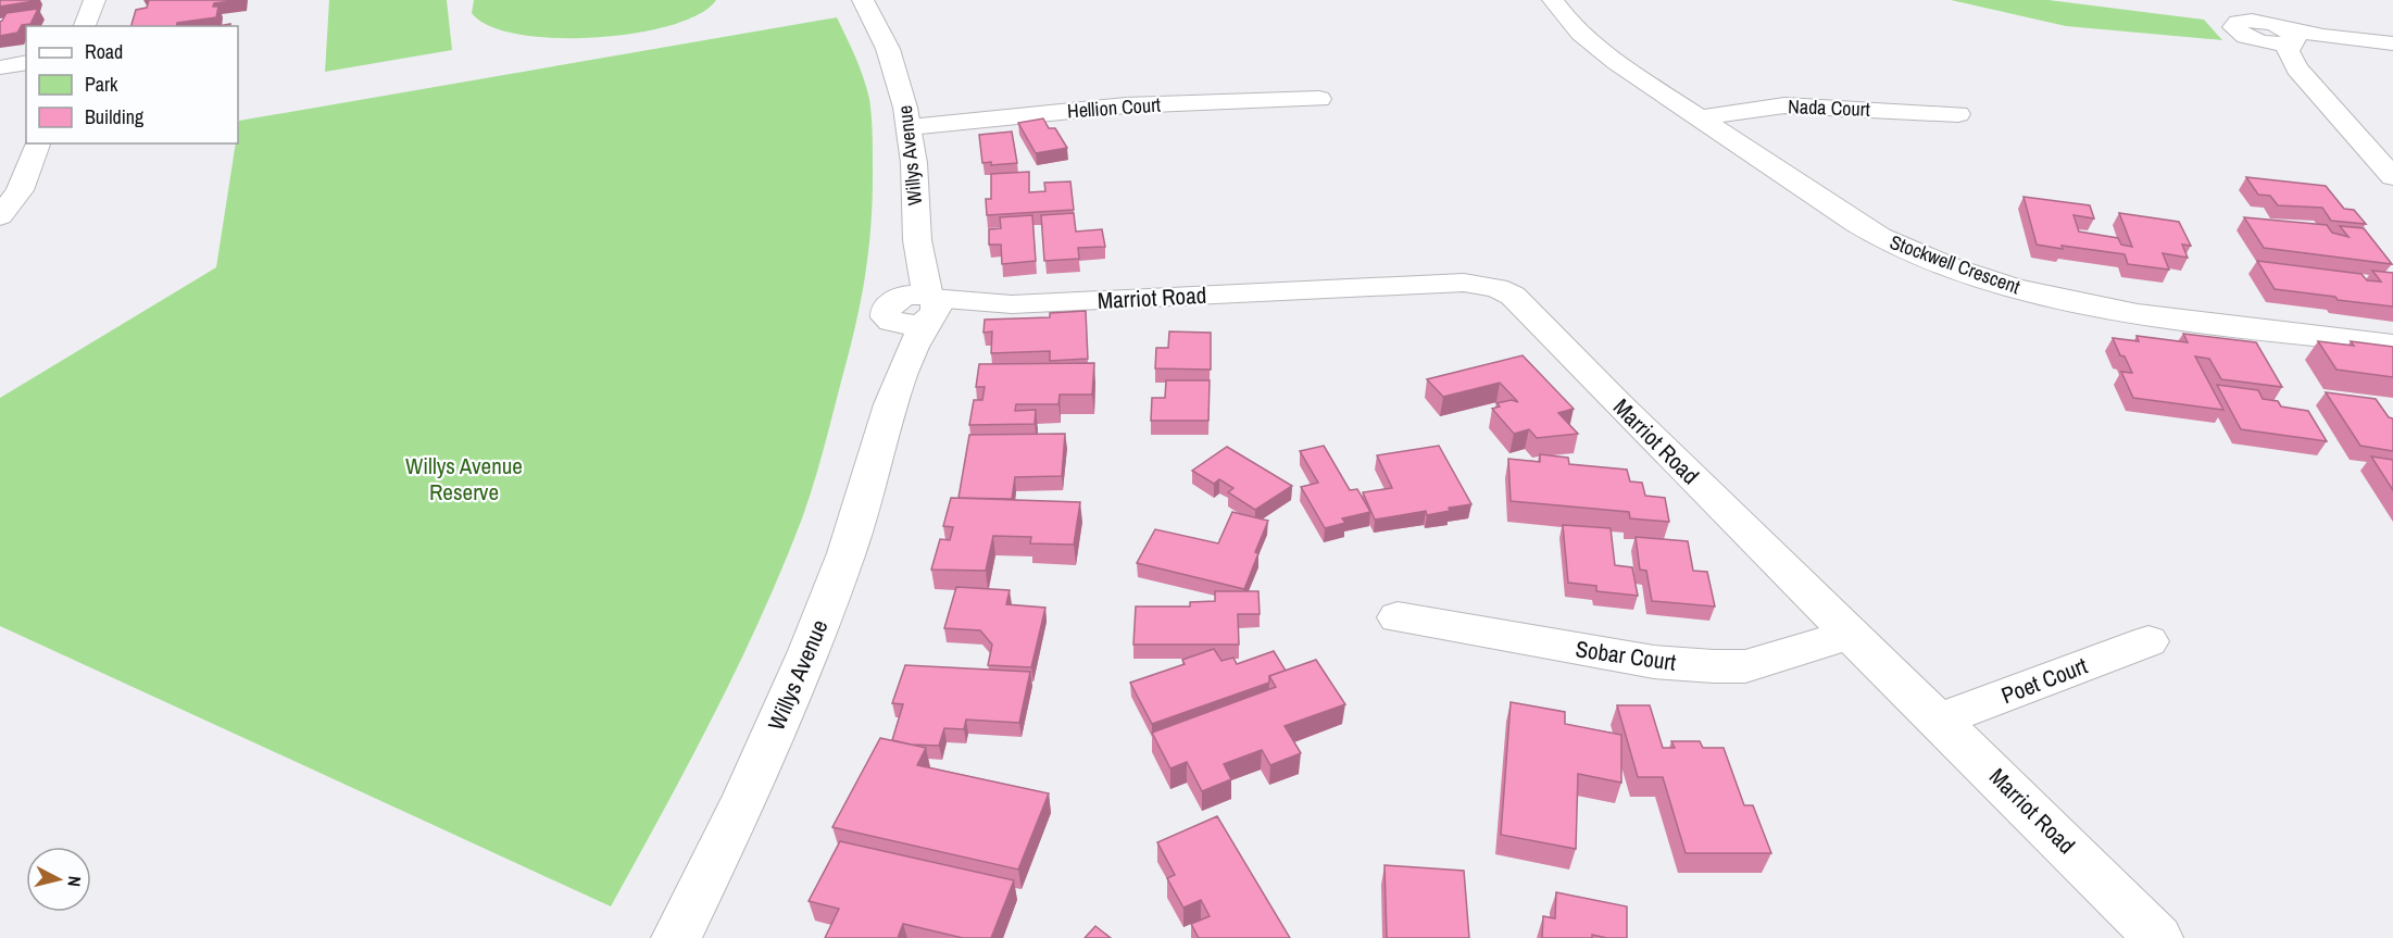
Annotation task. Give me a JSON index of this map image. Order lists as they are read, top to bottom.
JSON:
{
  "streets": {
    "street": [
      "Hellion Court",
      "Nada Court",
      "Willys Avenue",
      "Stockwell Crescent",
      "Marriot Road",
      "Sobar Court",
      "Poet Court"
    ]
  },
  "crossings": [
    ["Hellion Court", "Willys Avenue"],
    ["Nada Court", "Stockwell Crescent"],
    ["Willys Avenue", "Marriot Road"],
    ["Marriot Road", "Sobar Court"],
    ["Marriot Road", "Poet Court"]
  ],
  "parks": ["Willys Avenue Reserve"],
  "legend": ["Road", "Park", "Building"],
  "north": "right"
}
